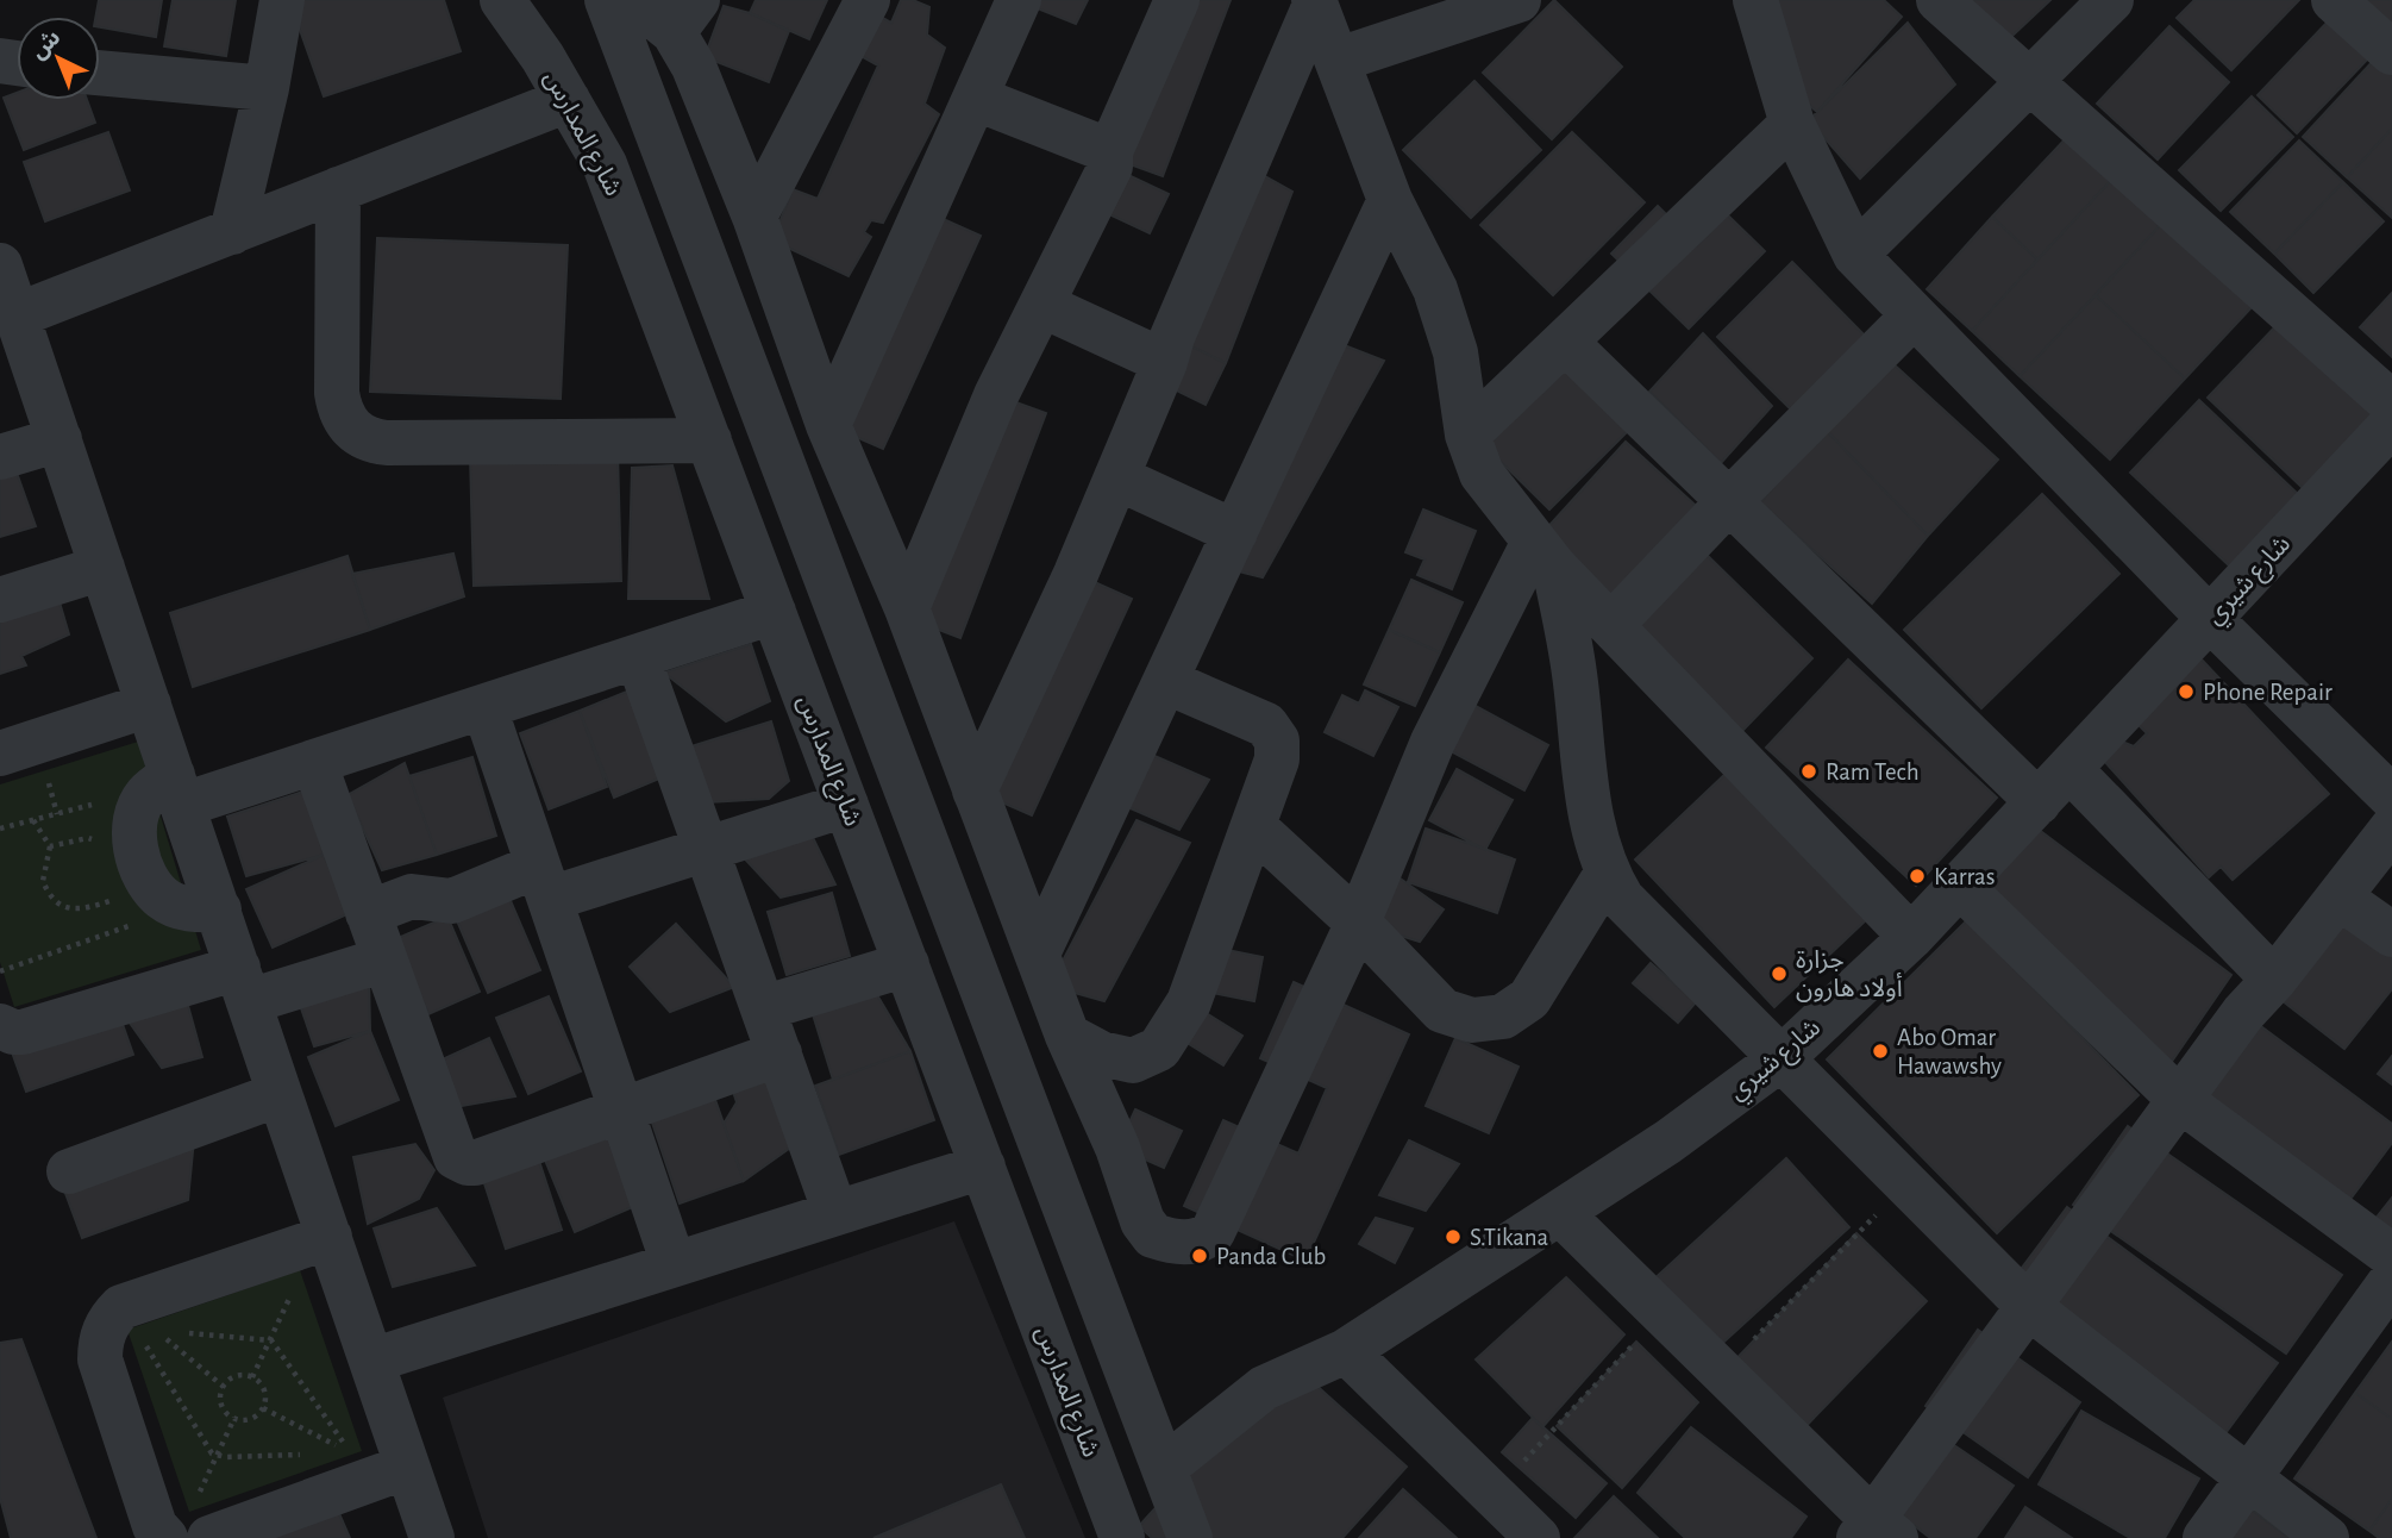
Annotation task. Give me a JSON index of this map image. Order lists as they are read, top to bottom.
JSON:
{
  "streets": {
    "street": ["شارع المدارس", "شارع شيري"]
  },
  "places": [
    "Phone Repair",
    "Ram Tech",
    "Karras",
    "جزارة أولاد هارون",
    "Abo Omar Hawawshy",
    "S.Tikana",
    "Panda Club"
  ],
  "north": "top left"
}
